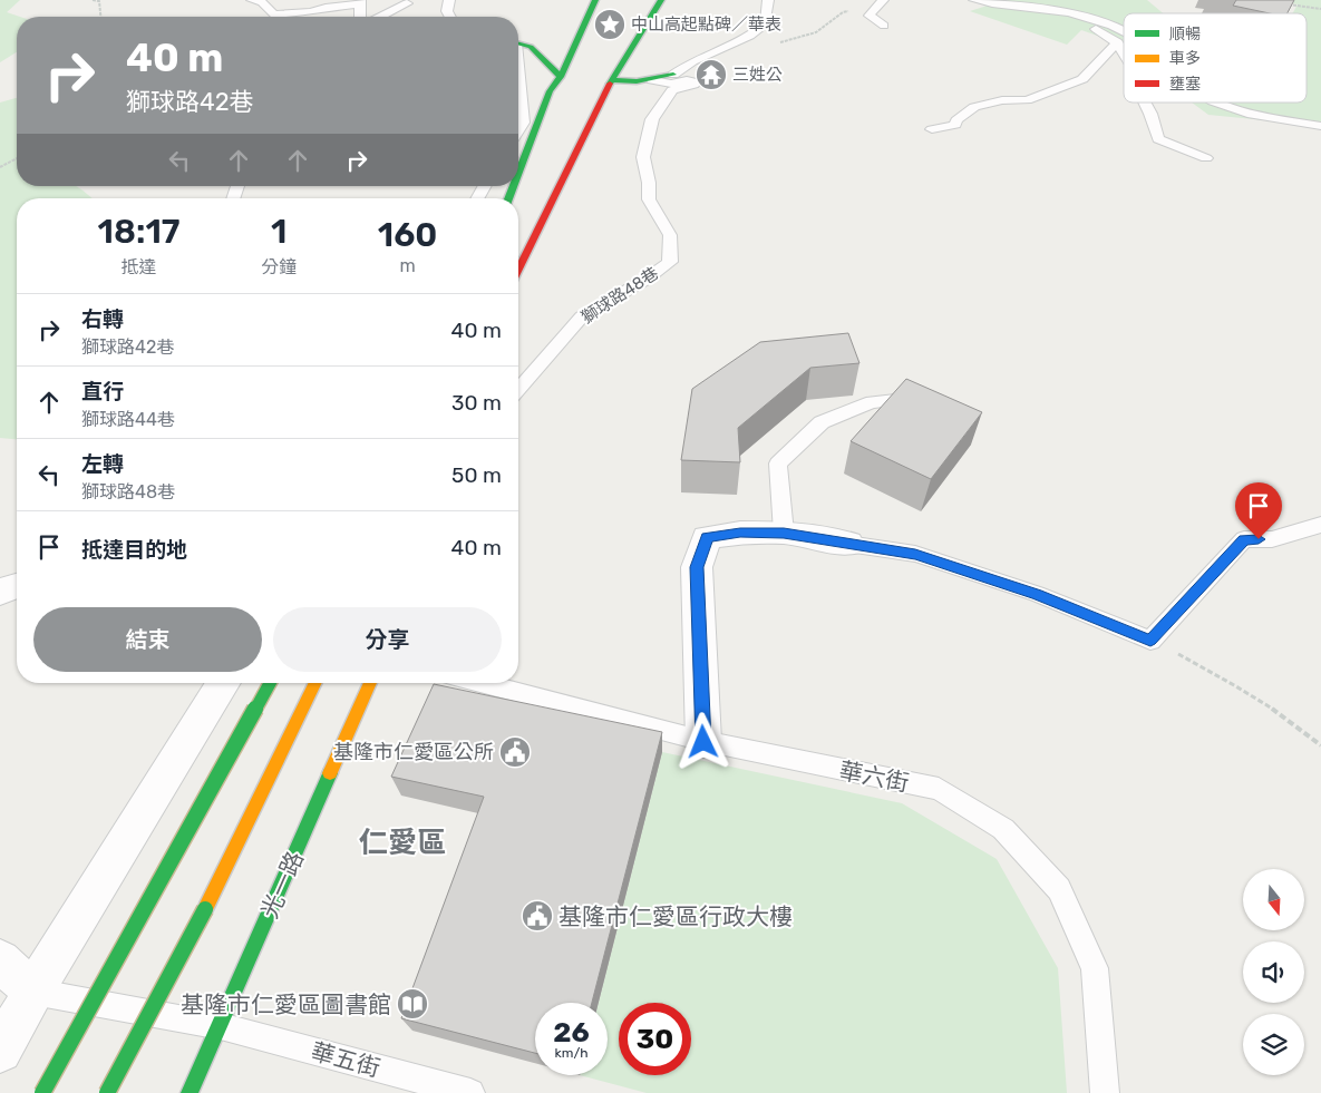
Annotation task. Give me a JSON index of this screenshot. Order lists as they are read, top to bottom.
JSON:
{
  "streets": {
    "main road": ["光一路"],
    "lane": ["獅球路48巷", "華六街", "華五街"]
  },
  "crossings": [
    ["光一路", "華五街"]
  ],
  "districts": ["仁愛區"],
  "places": {
    "place": ["中山高起點碑／華表"],
    "temple": ["三姓公"],
    "public building": ["基隆市仁愛區公所", "基隆市仁愛區行政大樓"],
    "library": ["基隆市仁愛區圖書館"]
  },
  "legend": ["順暢", "車多", "壅塞"],
  "north": "bottom",
  "page": {
    "turn": ["40 m", "獅球路42巷"],
    "eta": [
      "18:17",
      "抵達",
      "1",
      "分鐘",
      "160",
      "m"
    ],
    "list": [
      {
        "name": "右轉",
        "note": "獅球路42巷",
        "value": "40 m"
      },
      {
        "name": "直行",
        "note": "獅球路44巷",
        "value": "30 m"
      },
      {
        "name": "左轉",
        "note": "獅球路48巷",
        "value": "50 m"
      },
      {
        "name": "抵達目的地",
        "value": "40 m"
      }
    ],
    "buttons": ["結束", "分享"],
    "speed": "26 km/h",
    "limit": "30"
  }
}
